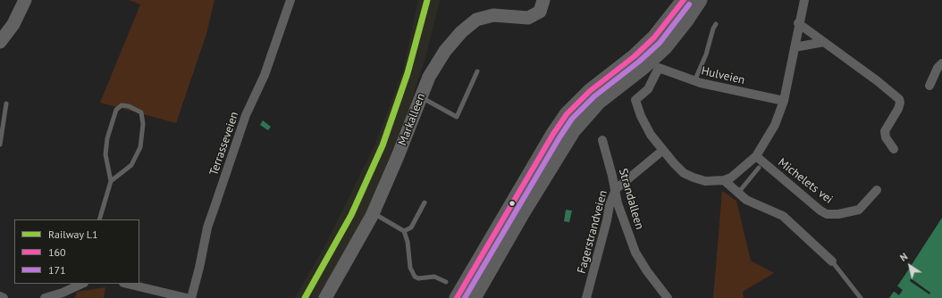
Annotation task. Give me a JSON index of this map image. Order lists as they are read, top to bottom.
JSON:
{
  "streets": {
    "main road": ["Markalleen"],
    "street": [
      "Hulveien",
      "Terrasseveien",
      "Michelets vei",
      "Strandalleen",
      "Fagerstrandveien"
    ]
  },
  "crossings": [
    ["Hulveien", "Fagerstrandveien"],
    ["Strandalleen", "Fagerstrandveien"]
  ],
  "lines": ["rail line L1", "transit line 160", "transit line 171"],
  "legend": ["Railway L1", "160", "171"],
  "north": "top left"
}
